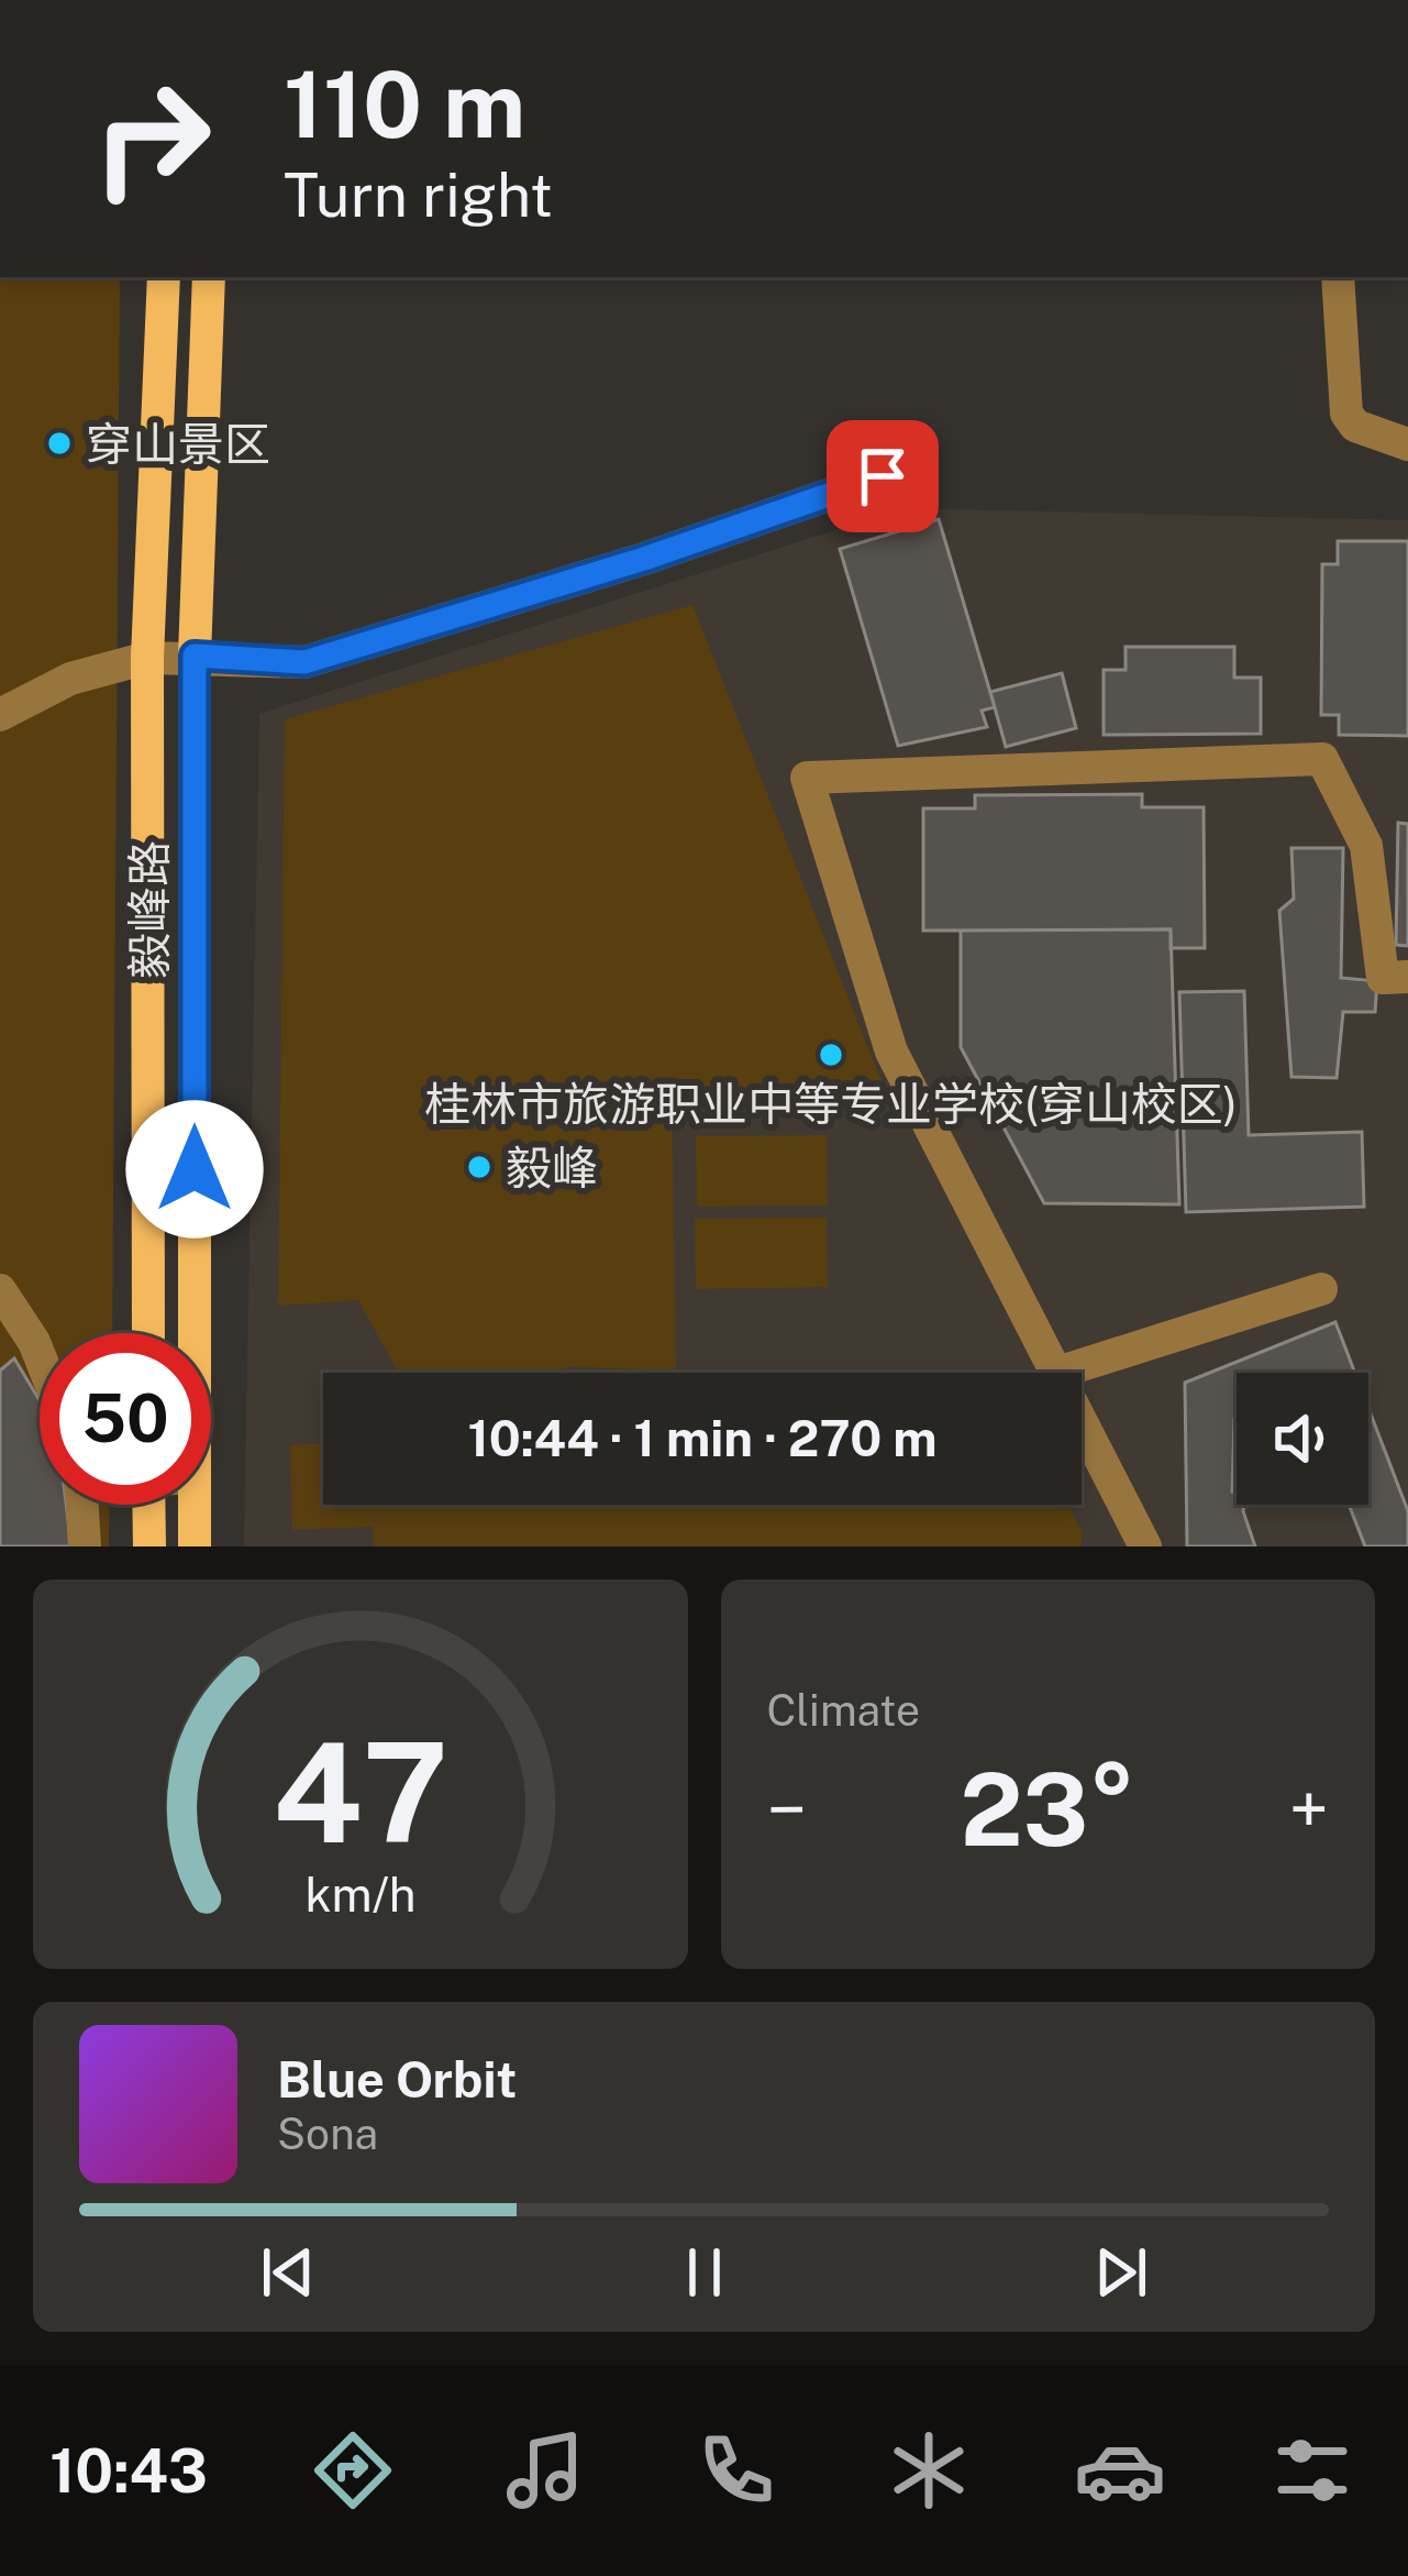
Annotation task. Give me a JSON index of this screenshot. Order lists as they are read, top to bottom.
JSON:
{
  "streets": {
    "main road": ["毅峰路"]
  },
  "places": ["穿山景区", "桂林市旅游职业中等专业学校(穿山校区)", "毅峰"],
  "page": {
    "turn": ["110 m", "Turn right"],
    "limit": "50",
    "trip": "10:44 · 1 min · 270 m",
    "tile": "Climate",
    "heat": ["−", "23°", "+"],
    "song": ["Blue Orbit", "Sona"],
    "tabs": "10:43",
    "gauge": ["47", "km/h"]
  }
}
